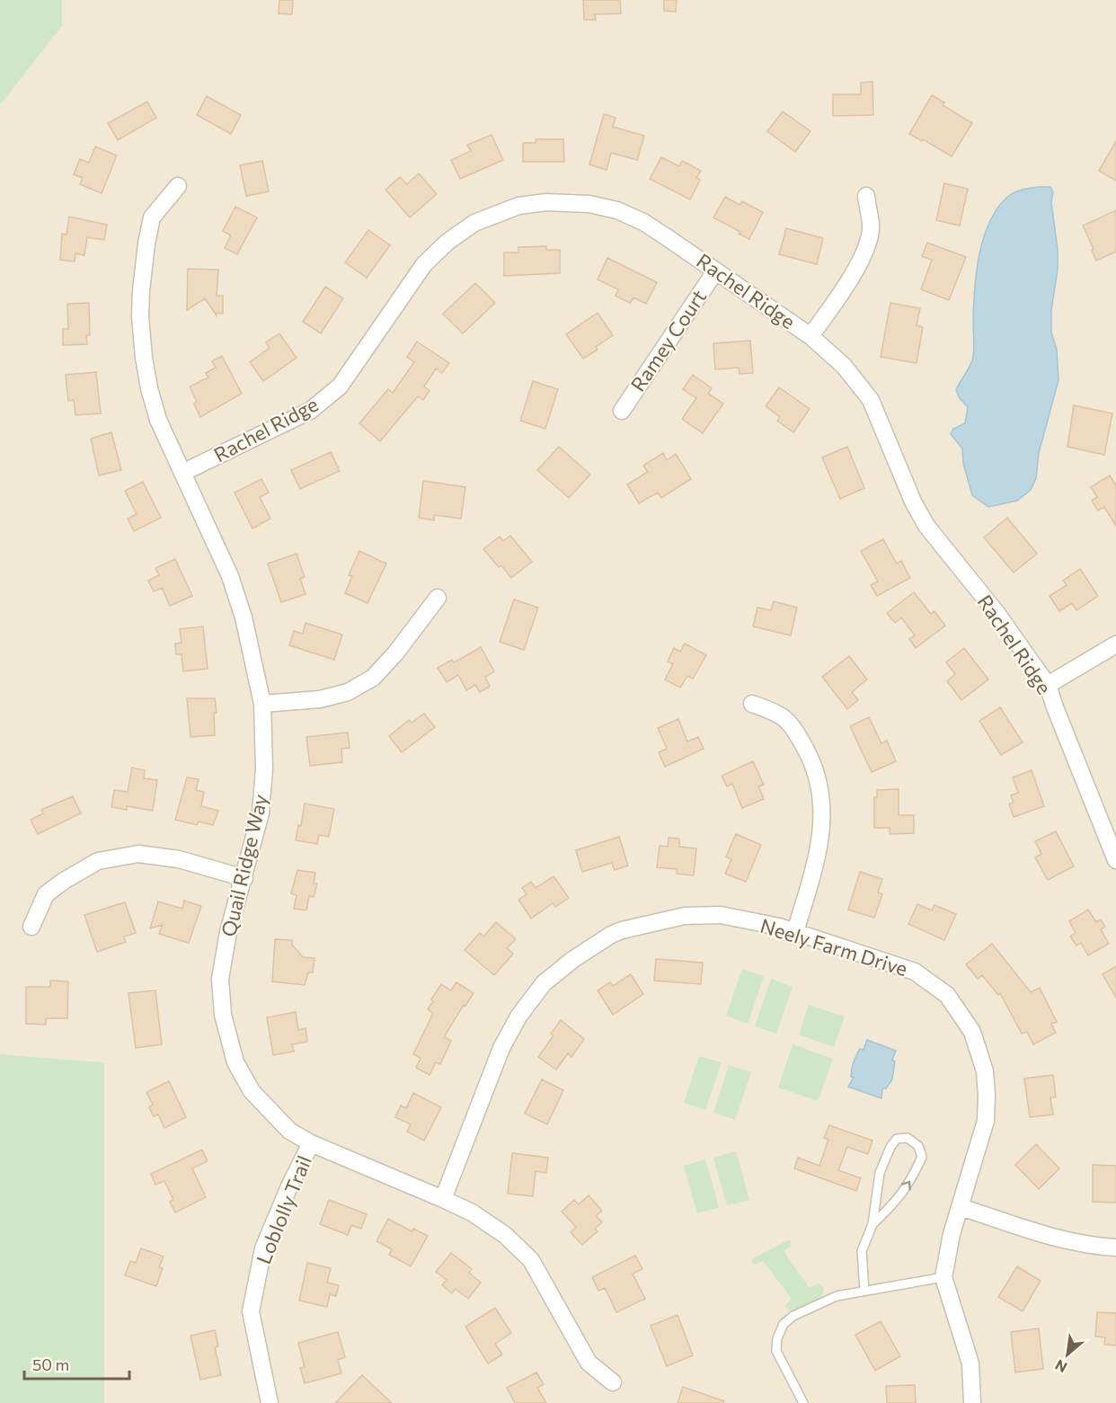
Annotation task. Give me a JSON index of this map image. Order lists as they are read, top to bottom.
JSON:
{
  "streets": {
    "street": [
      "Rachel Ridge",
      "Ramey Court",
      "Quail Ridge Way",
      "Neely Farm Drive",
      "Loblolly Trail"
    ]
  },
  "crossings": [
    ["Rachel Ridge", "Ramey Court"],
    ["Rachel Ridge", "Quail Ridge Way"],
    ["Quail Ridge Way", "Neely Farm Drive"],
    ["Quail Ridge Way", "Loblolly Trail"]
  ],
  "scale_bar": "50 m",
  "north": "bottom left"
}
